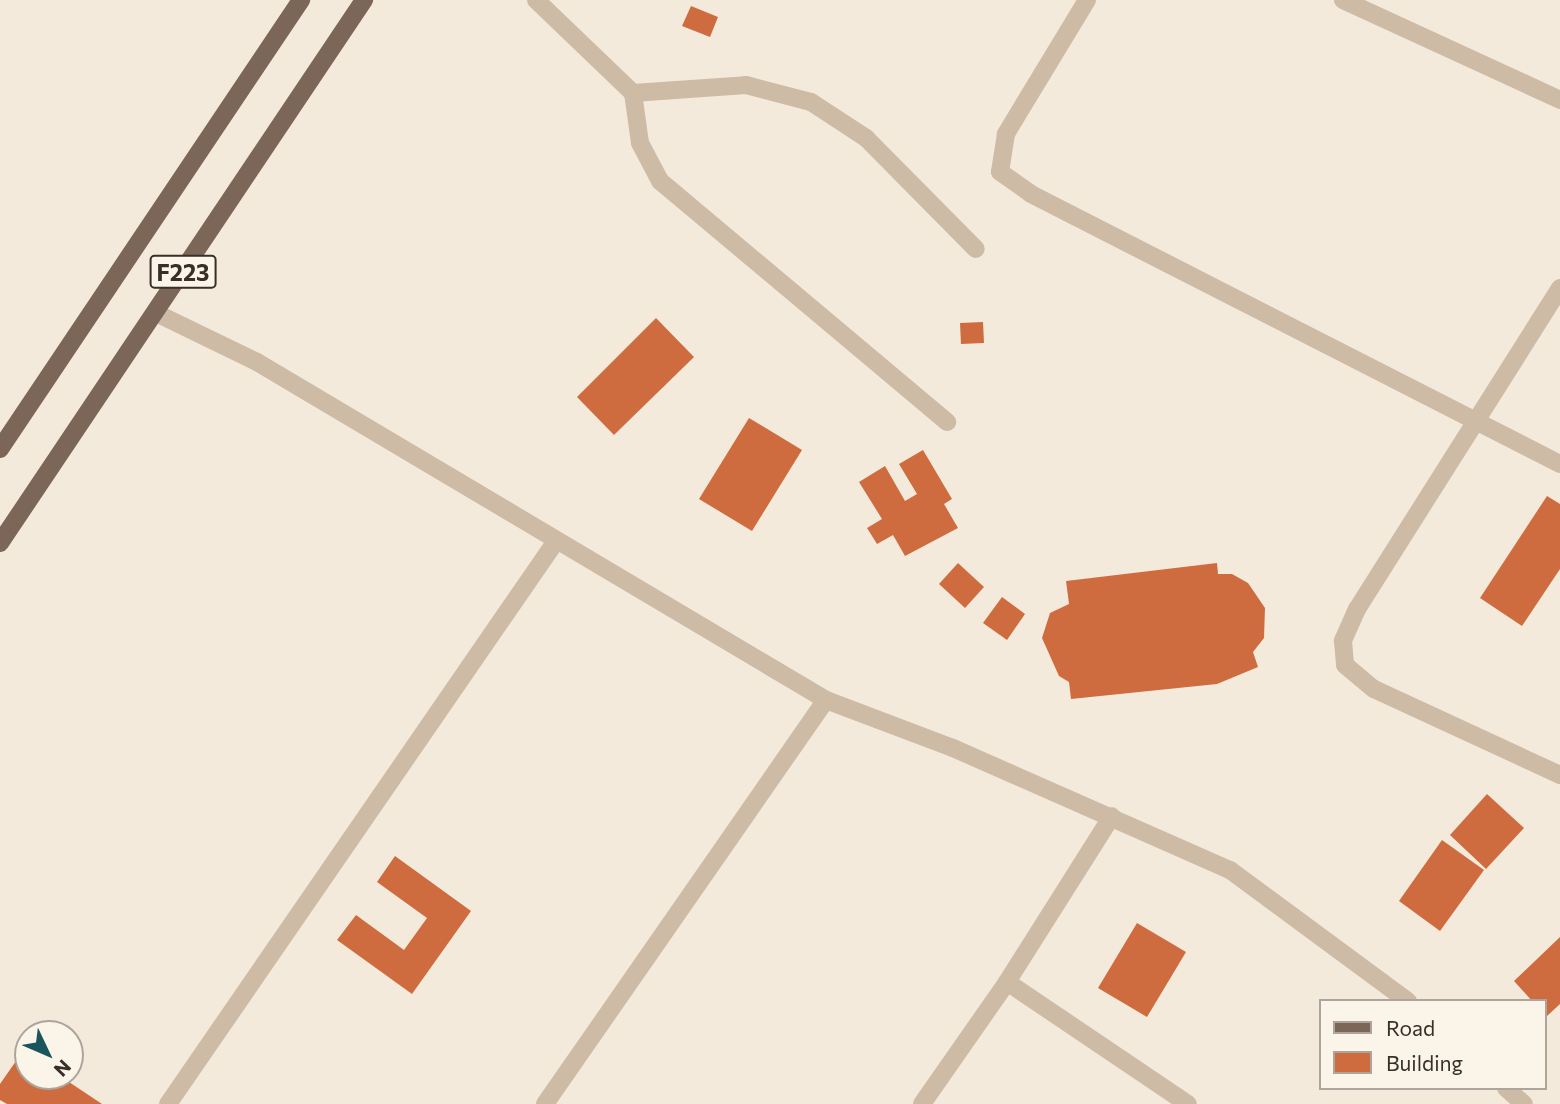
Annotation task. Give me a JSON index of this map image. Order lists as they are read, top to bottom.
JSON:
{
  "streets": {
    "main road": ["F223"]
  },
  "legend": ["Road", "Building"],
  "north": "bottom right"
}
